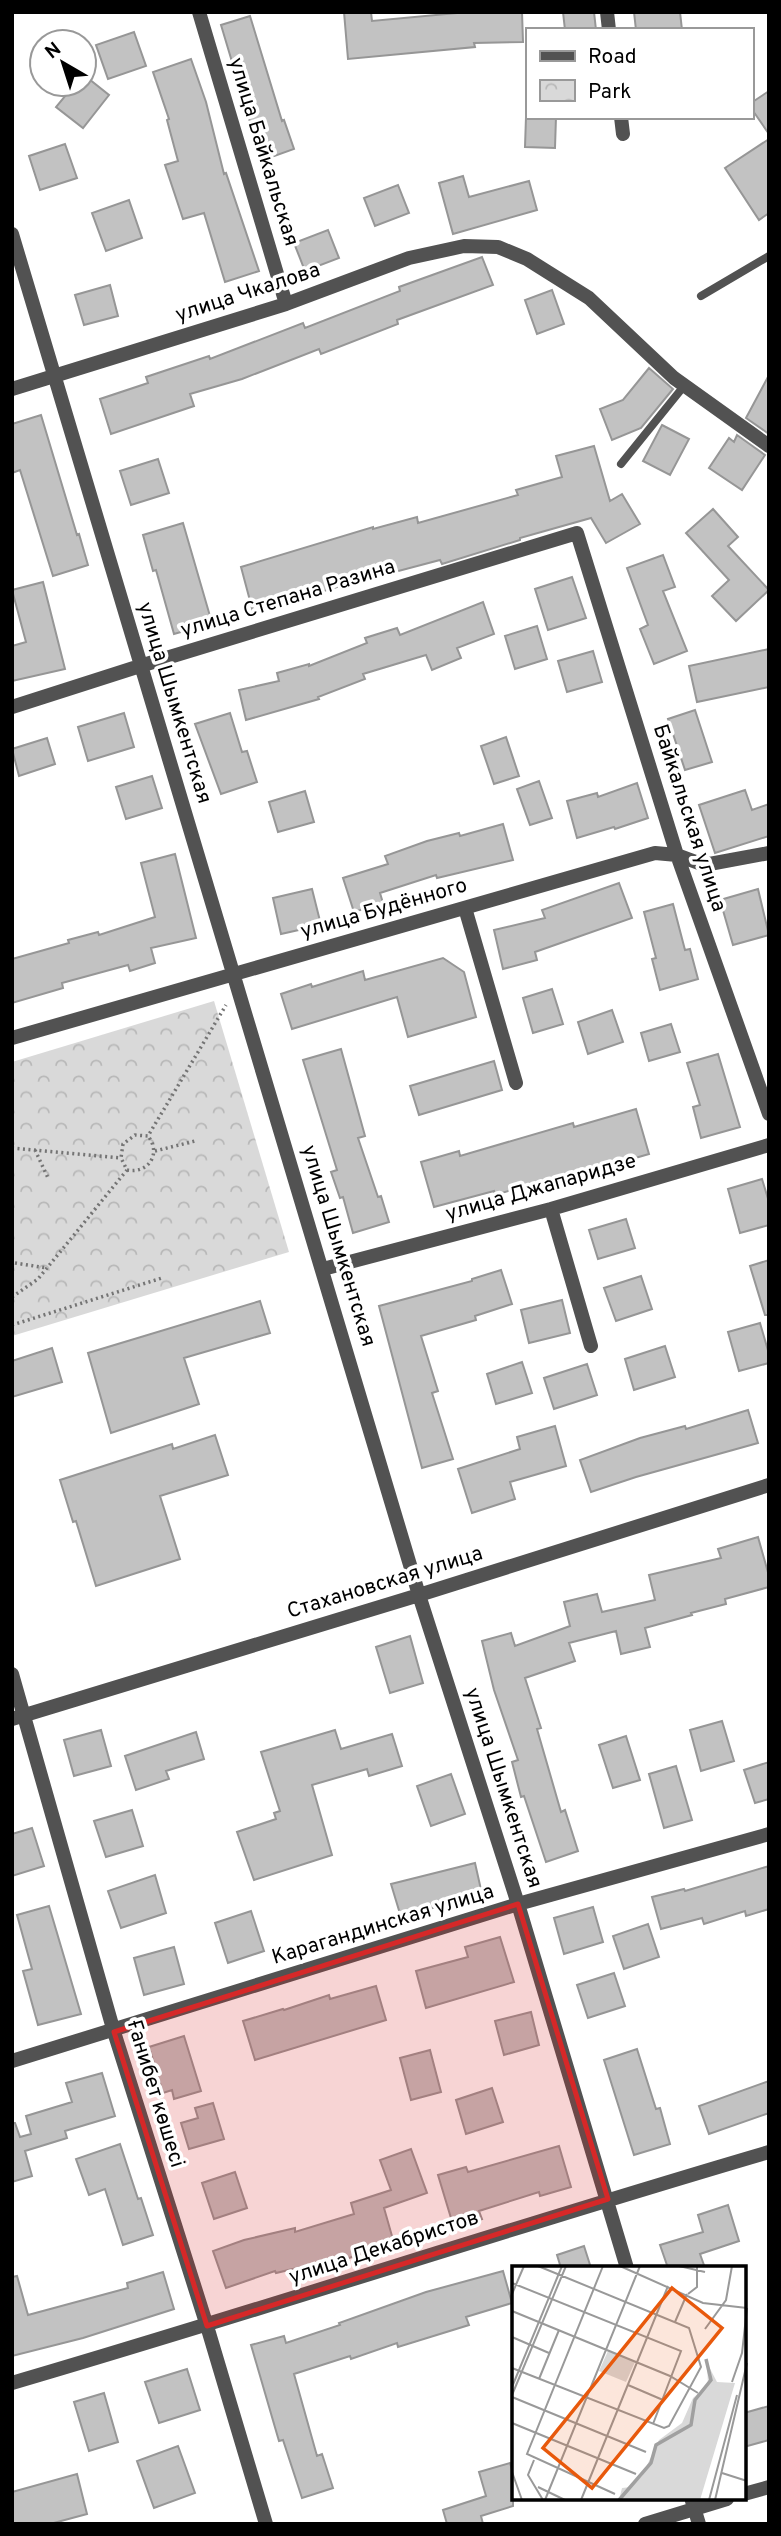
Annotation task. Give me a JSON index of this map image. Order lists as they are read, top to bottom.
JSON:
{
  "streets": {
    "street": [
      "улица Байкальская",
      "улица Чкалова",
      "улица Степана Разина",
      "улица Шымкентская",
      "Байкальская улица",
      "улица Будённого",
      "улица Джапаридзе",
      "Стахановская улица",
      "Карагандинская улица",
      "Ғанибет көшесі",
      "улица Декабристов"
    ]
  },
  "crossings": [
    ["улица Байкальская", "улица Чкалова"],
    ["улица Чкалова", "улица Шымкентская"],
    ["улица Степана Разина", "улица Шымкентская"],
    ["улица Степана Разина", "Байкальская улица"],
    ["улица Шымкентская", "улица Будённого"],
    ["улица Шымкентская", "улица Джапаридзе"],
    ["улица Шымкентская", "Стахановская улица"],
    ["улица Шымкентская", "Карагандинская улица"],
    ["улица Шымкентская", "улица Декабристов"],
    ["Байкальская улица", "улица Будённого"],
    ["Стахановская улица", "Ғанибет көшесі"],
    ["Карагандинская улица", "Ғанибет көшесі"],
    ["Ғанибет көшесі", "улица Декабристов"]
  ],
  "legend": ["Road", "Park"],
  "north": "top left"
}
